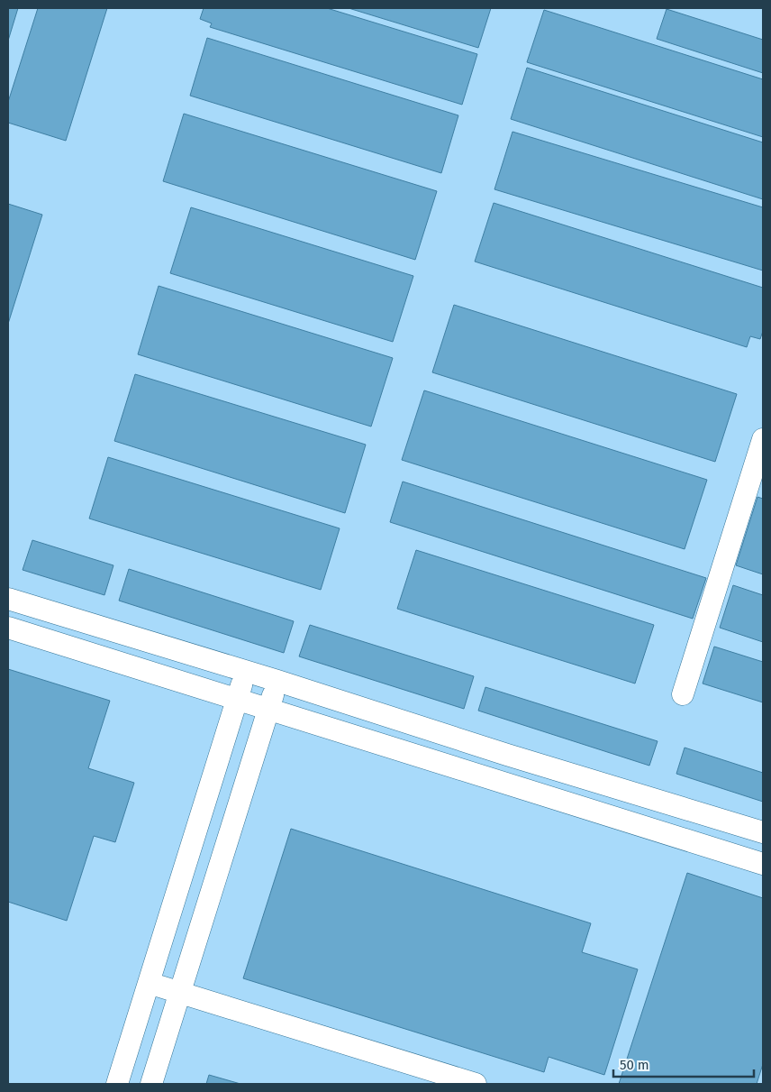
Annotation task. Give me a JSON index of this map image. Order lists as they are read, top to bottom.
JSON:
{
  "scale_bar": "50 m"
}
